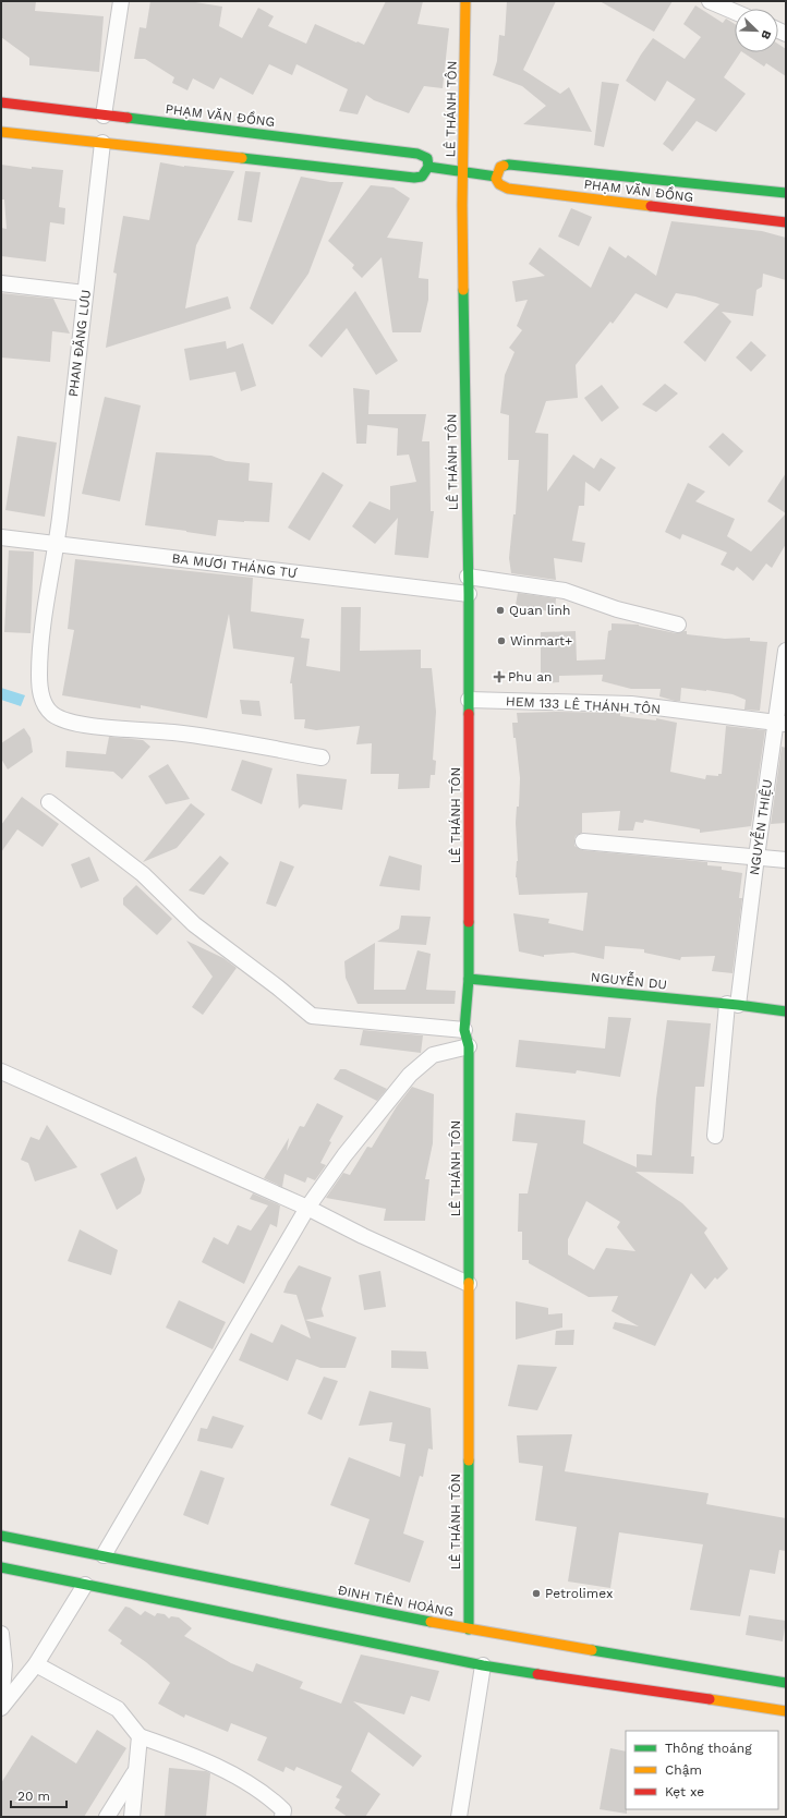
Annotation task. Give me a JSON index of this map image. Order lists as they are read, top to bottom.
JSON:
{
  "streets": {
    "main road": [
      "LÊ THÁNH TÔN",
      "PHẠM VĂN ĐỒNG",
      "NGUYỄN DU",
      "ĐINH TIÊN HOÀNG"
    ],
    "street": [
      "PHAN ĐĂNG LƯU",
      "BA MƯƠI THÁNG TƯ",
      "HEM 133 LÊ THÁNH TÔN",
      "NGUYỄN THIỆU"
    ]
  },
  "crossings": [
    ["LÊ THÁNH TÔN", "BA MƯƠI THÁNG TƯ"],
    ["LÊ THÁNH TÔN", "HEM 133 LÊ THÁNH TÔN"],
    ["LÊ THÁNH TÔN", "NGUYỄN DU"],
    ["LÊ THÁNH TÔN", "ĐINH TIÊN HOÀNG"],
    ["PHAN ĐĂNG LƯU", "BA MƯƠI THÁNG TƯ"],
    ["HEM 133 LÊ THÁNH TÔN", "NGUYỄN THIỆU"],
    ["NGUYỄN THIỆU", "NGUYỄN DU"]
  ],
  "places": {
    "other": ["Quan linh", "Winmart+", "Petrolimex"],
    "health": ["Phu an"]
  },
  "legend": ["Thông thoáng", "Chậm", "Kẹt xe"],
  "scale_bar": "20 m",
  "north": "bottom right"
}
